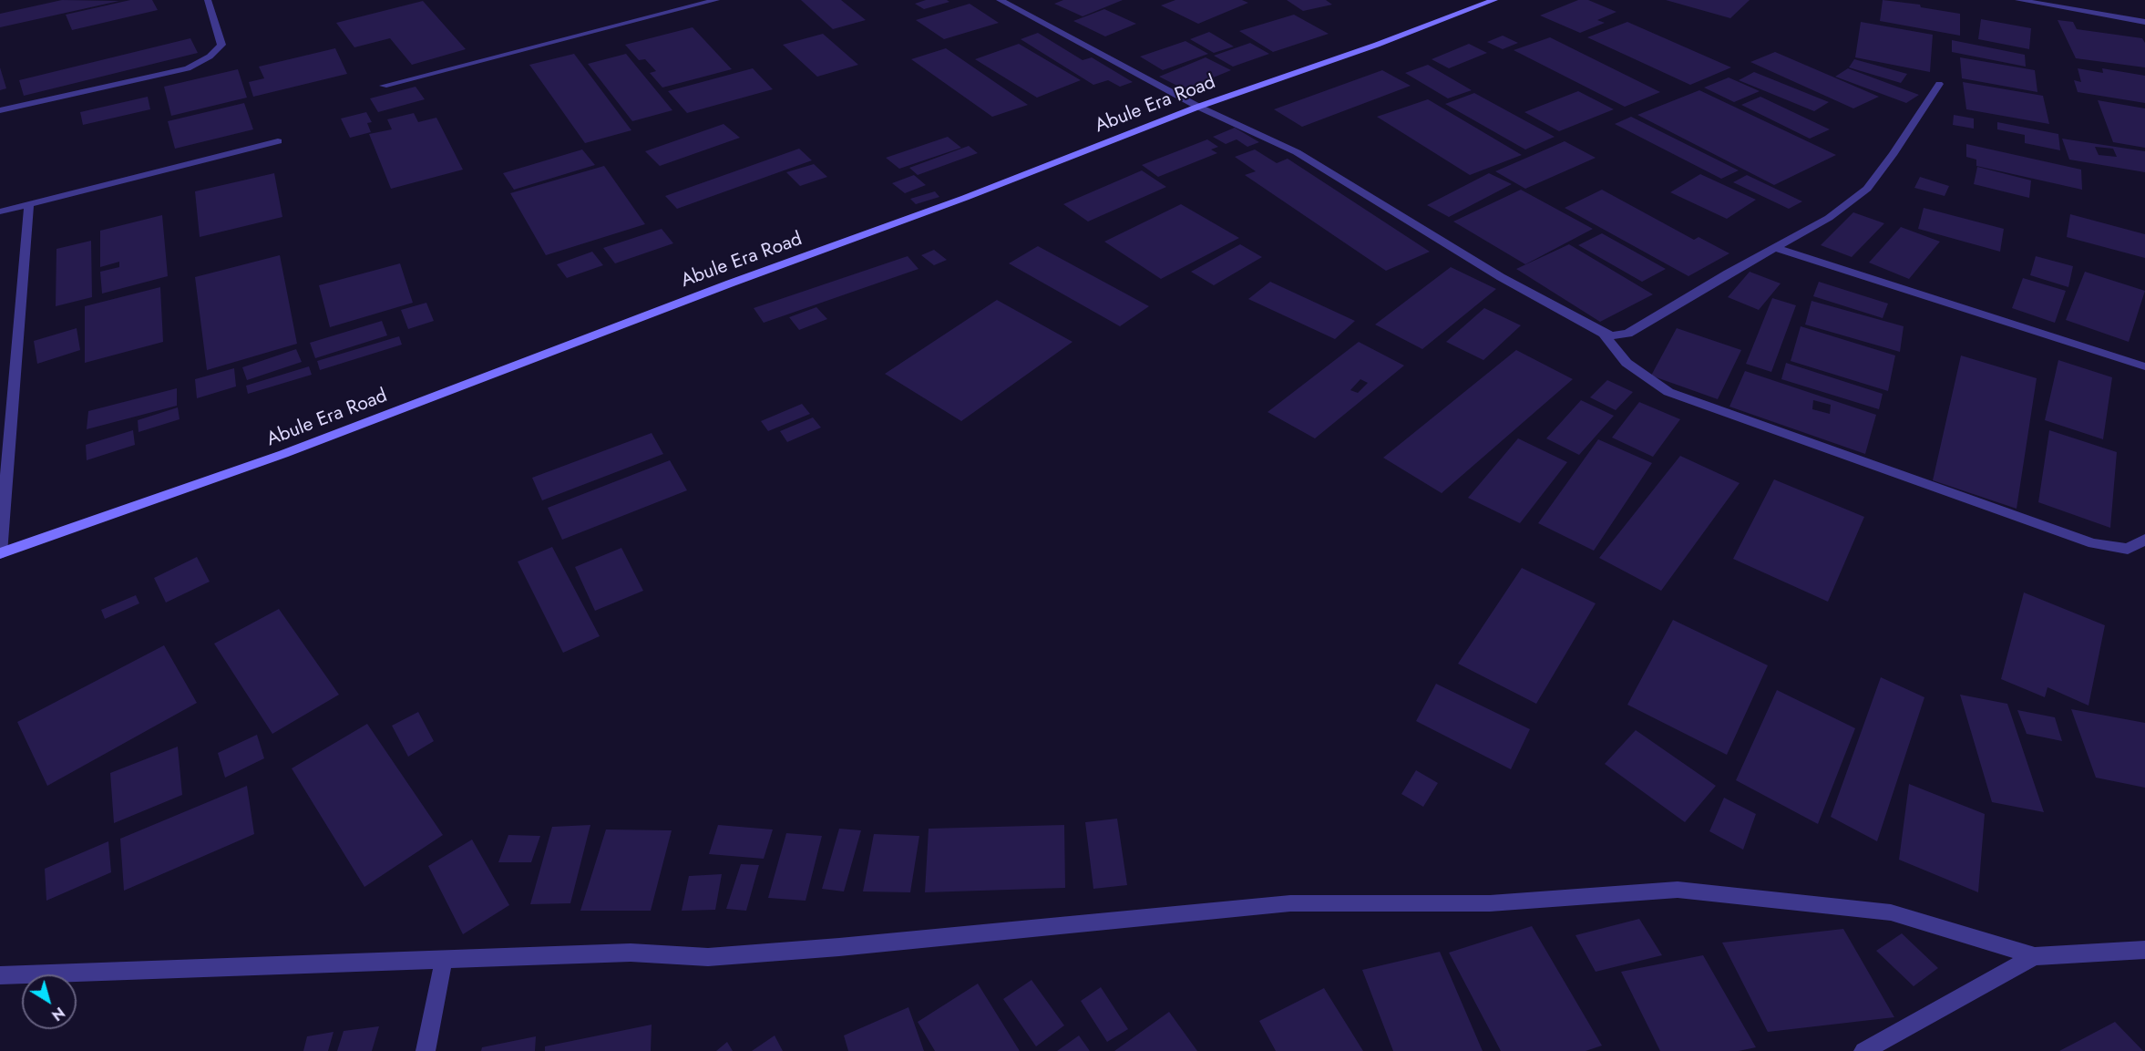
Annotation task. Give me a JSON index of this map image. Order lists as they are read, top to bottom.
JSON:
{
  "streets": {
    "street": ["Abule Era Road"]
  },
  "north": "bottom right"
}
